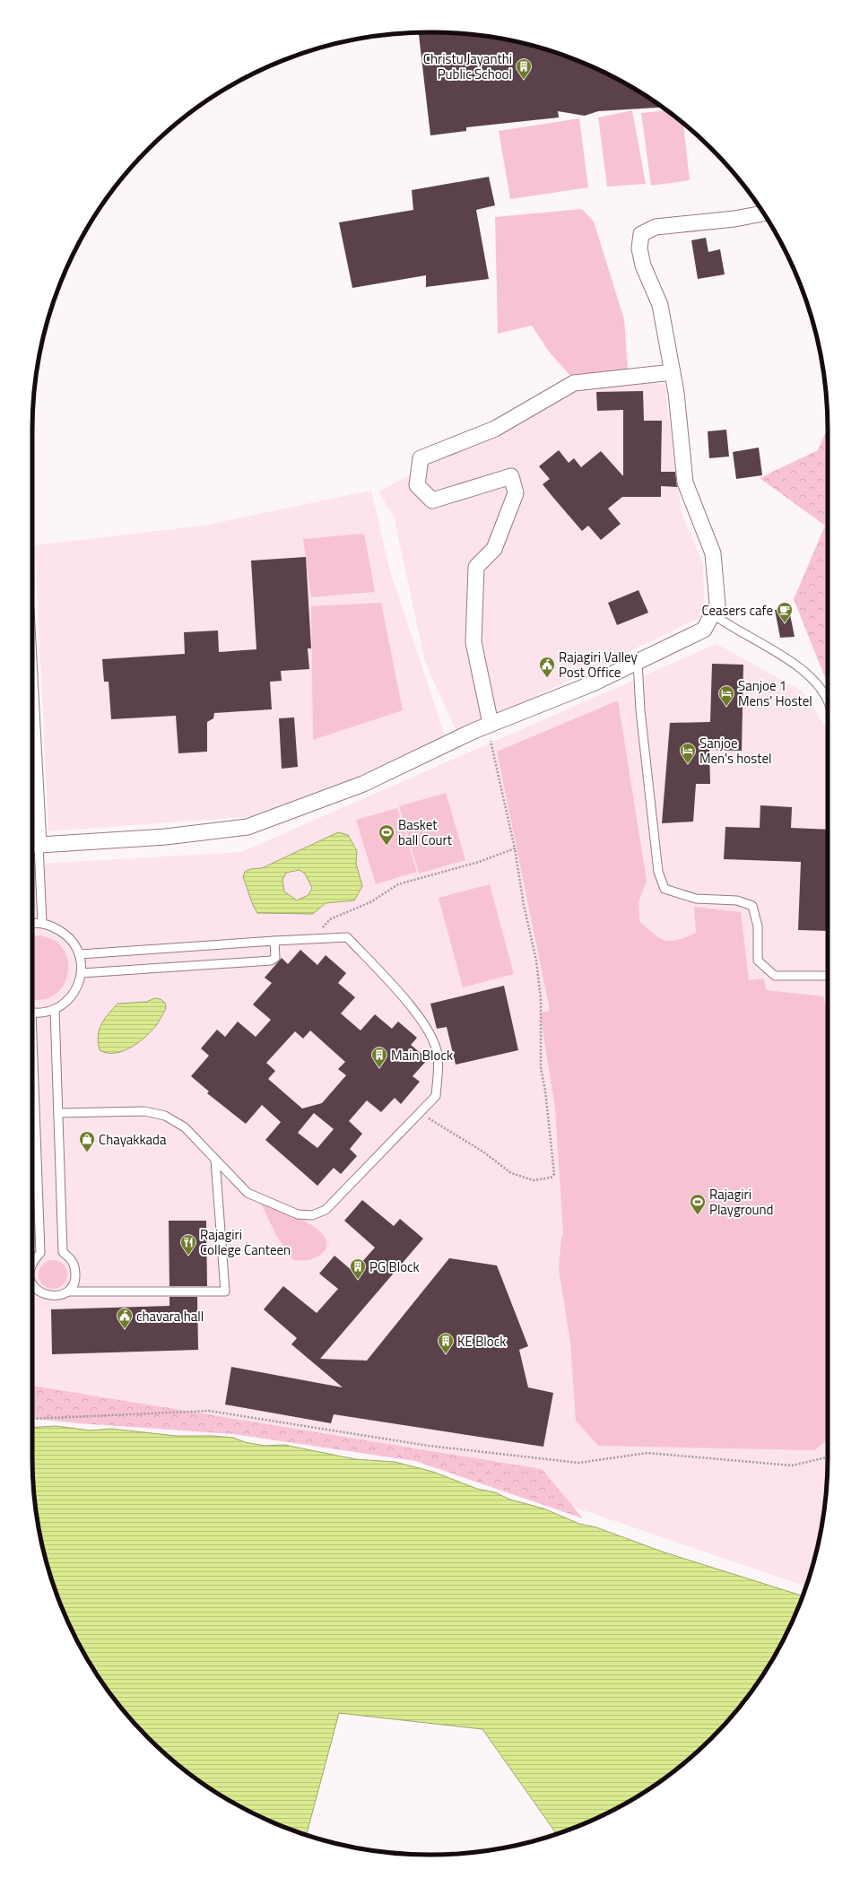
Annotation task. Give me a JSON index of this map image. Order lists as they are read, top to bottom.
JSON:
{
  "places": {
    "building": [
      "Christu Jayanthi Public School",
      "Main Block",
      "PG Block",
      "KE Block"
    ],
    "cafe": ["Ceasers cafe"],
    "public building": ["Rajagiri Valley Post Office", "chavara hall"],
    "hotel": ["Sanjoe 1 Mens' Hostel", "Sanjoe Men's hostel"],
    "sports": ["Basket ball Court", "Rajagiri Playground"],
    "shop": ["Chayakkada"],
    "restaurant": ["Rajagiri College Canteen"]
  }
}
